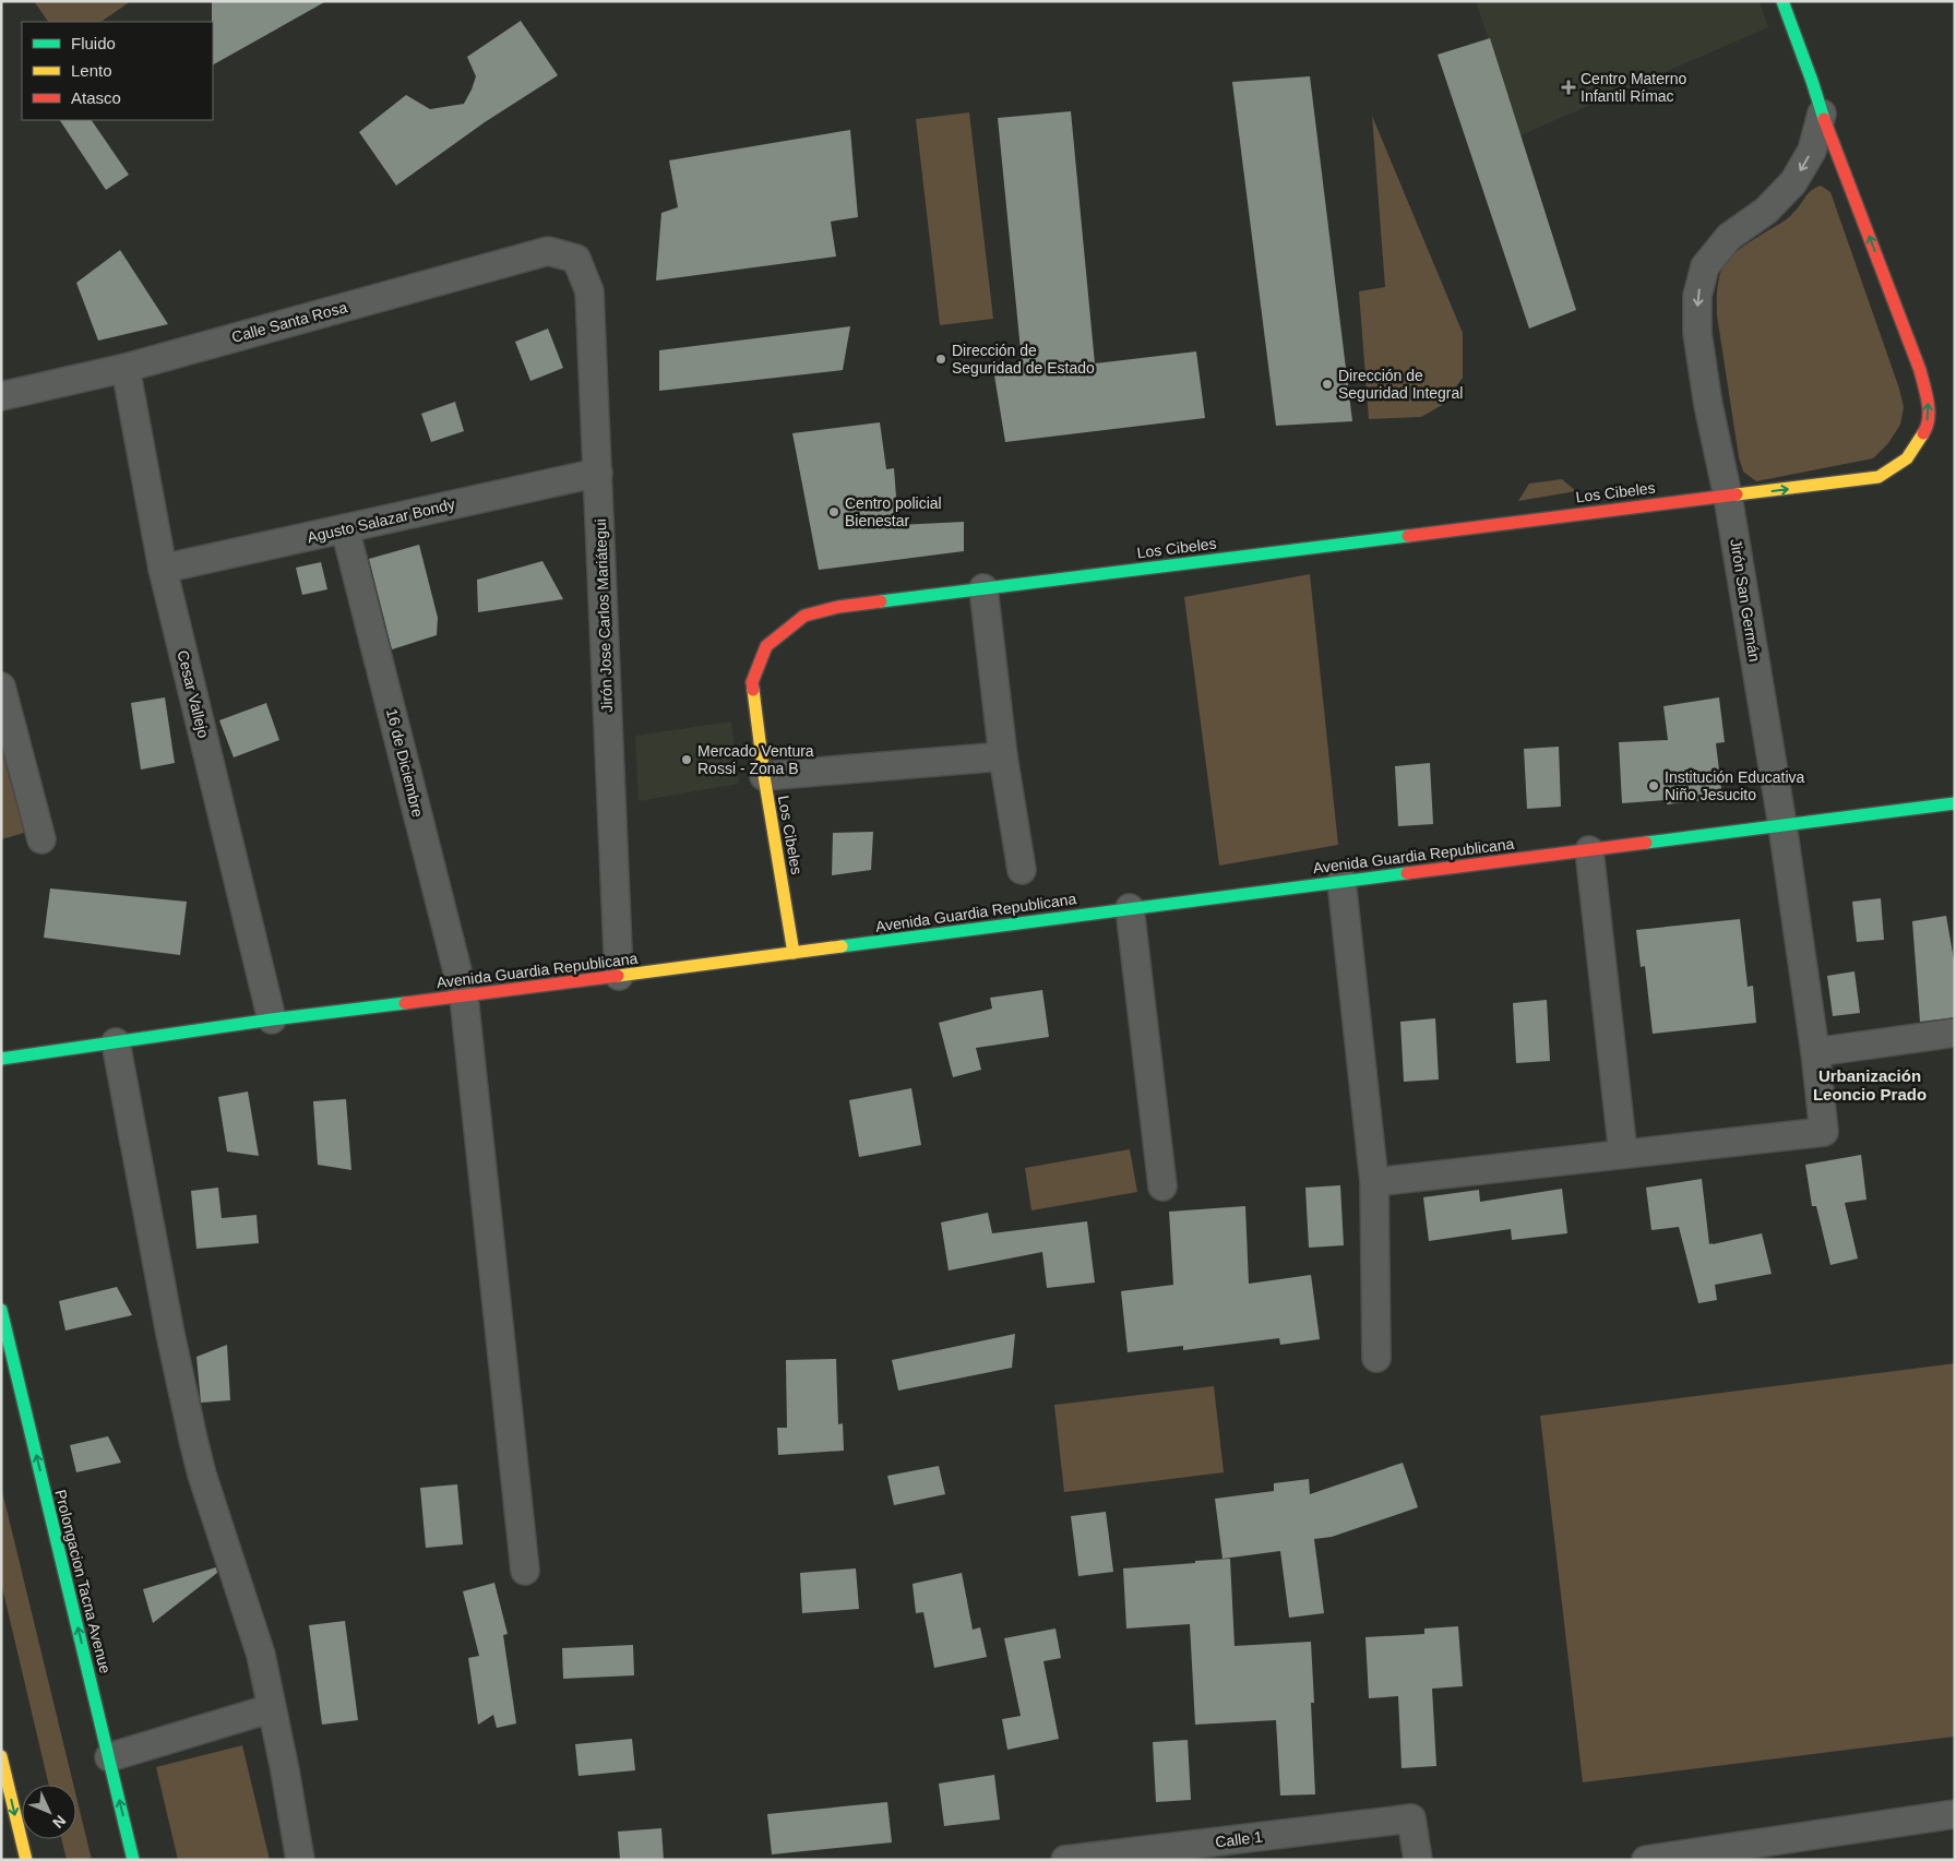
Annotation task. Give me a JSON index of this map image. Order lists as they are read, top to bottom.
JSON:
{
  "streets": {
    "street": [
      "Calle Santa Rosa",
      "Los Cibeles",
      "Agusto Salazar Bondy",
      "Jirón San Germán",
      "Jirón Jose Carlos Mariátegui",
      "Cesar Vallejo",
      "16 de Diciembre",
      "Avenida Guardia Republicana",
      "Prolongacion Tacna Avenue",
      "Calle 1"
    ]
  },
  "crossings": [
    ["Calle Santa Rosa", "Jirón Jose Carlos Mariátegui"],
    ["Calle Santa Rosa", "Cesar Vallejo"],
    ["Los Cibeles", "Jirón San Germán"],
    ["Los Cibeles", "Avenida Guardia Republicana"],
    ["Agusto Salazar Bondy", "Jirón Jose Carlos Mariátegui"],
    ["Agusto Salazar Bondy", "Cesar Vallejo"],
    ["Agusto Salazar Bondy", "16 de Diciembre"],
    ["Jirón San Germán", "Avenida Guardia Republicana"],
    ["Jirón Jose Carlos Mariátegui", "Avenida Guardia Republicana"],
    ["Cesar Vallejo", "Avenida Guardia Republicana"],
    ["16 de Diciembre", "Avenida Guardia Republicana"]
  ],
  "one_way": ["Prolongacion Tacna Avenue"],
  "districts": ["Urbanización Leoncio Prado"],
  "places": {
    "health": ["Centro Materno Infantil Rímac"],
    "other": [
      "Dirección de Seguridad de Estado",
      "Dirección de Seguridad Integral",
      "Centro policial Bienestar",
      "Mercado Ventura Rossi - Zona B",
      "Institución Educativa Niño Jesucito"
    ]
  },
  "legend": ["Fluido", "Lento", "Atasco"],
  "north": "bottom right"
}
